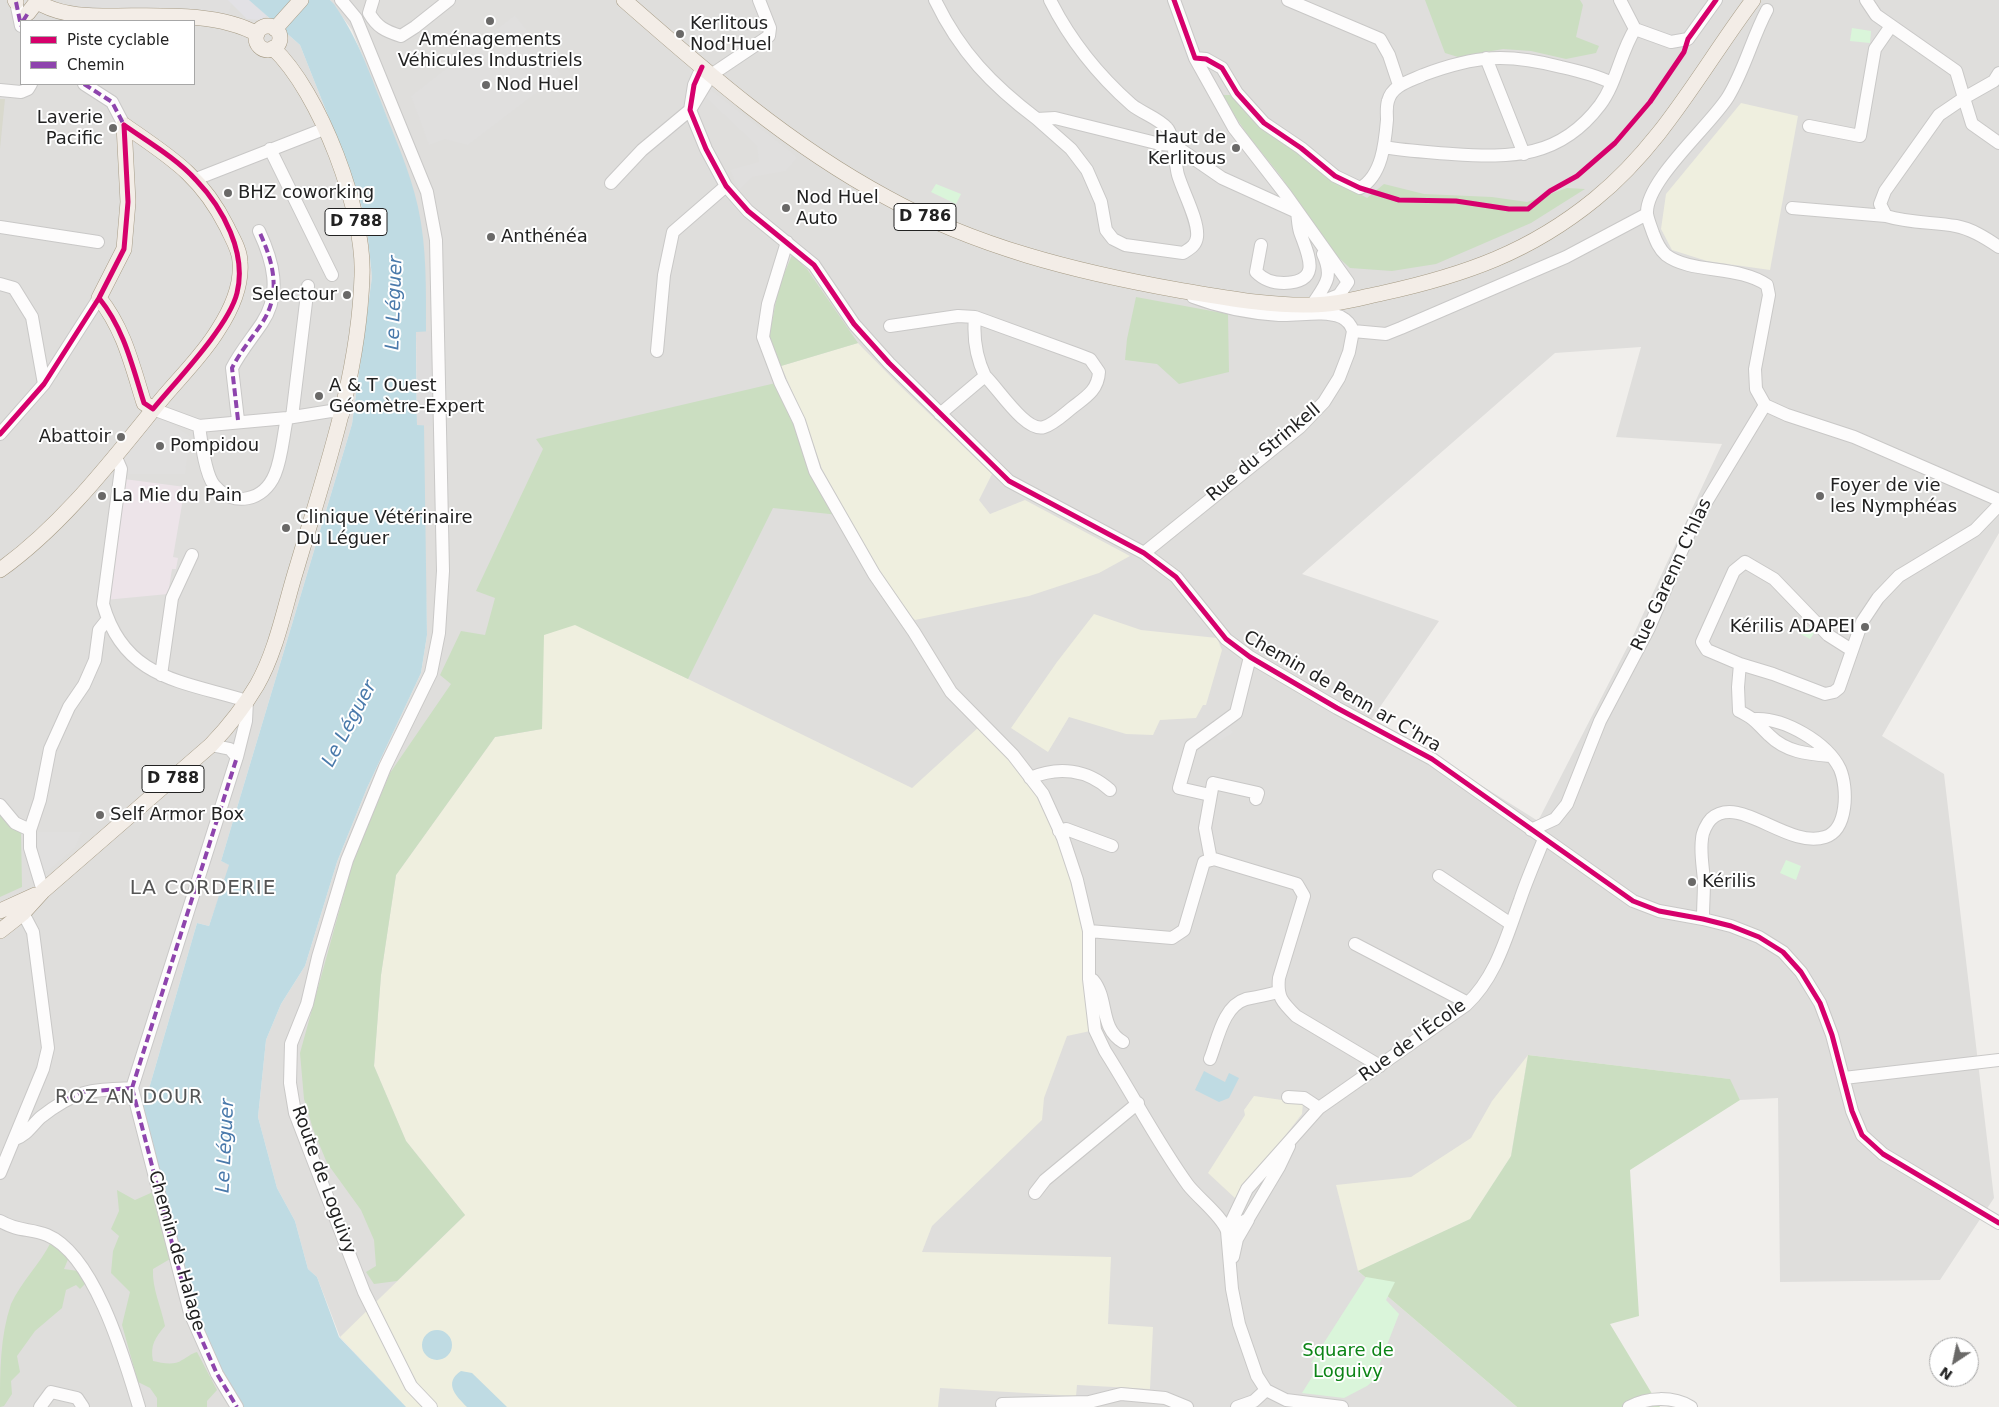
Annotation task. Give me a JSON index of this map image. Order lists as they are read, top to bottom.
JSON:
{
  "streets": {
    "main road": ["D 786", "D 788"],
    "street": [
      "Rue du Strinkell",
      "Rue Garenn C'hlas",
      "Chemin de Penn ar C'hra",
      "Rue de l'École",
      "Route de Loguivy",
      "Chemin de Halage"
    ]
  },
  "crossings": [
    ["Rue du Strinkell", "Chemin de Penn ar C'hra"],
    ["Rue Garenn C'hlas", "Chemin de Penn ar C'hra"],
    ["Chemin de Penn ar C'hra", "Rue de l'École"]
  ],
  "districts": ["LA CORDERIE", "ROZ AN DOUR"],
  "water": ["Le Léguer"],
  "parks": ["Square de Loguivy"],
  "places": [
    "Aménagements Véhicules Industriels",
    "Kerlitous Nod'Huel",
    "Nod Huel",
    "Laverie Pacific",
    "Haut de Kerlitous",
    "BHZ coworking",
    "Nod Huel Auto",
    "Anthénéa",
    "Selectour",
    "A & T Ouest Géomètre-Expert",
    "Abattoir",
    "Pompidou",
    "La Mie du Pain",
    "Foyer de vie les Nymphéas",
    "Clinique Vétérinaire Du Léguer",
    "Kérilis ADAPEI",
    "Self Armor Box",
    "Kérilis"
  ],
  "legend": ["Piste cyclable", "Chemin"],
  "north": "bottom left"
}
